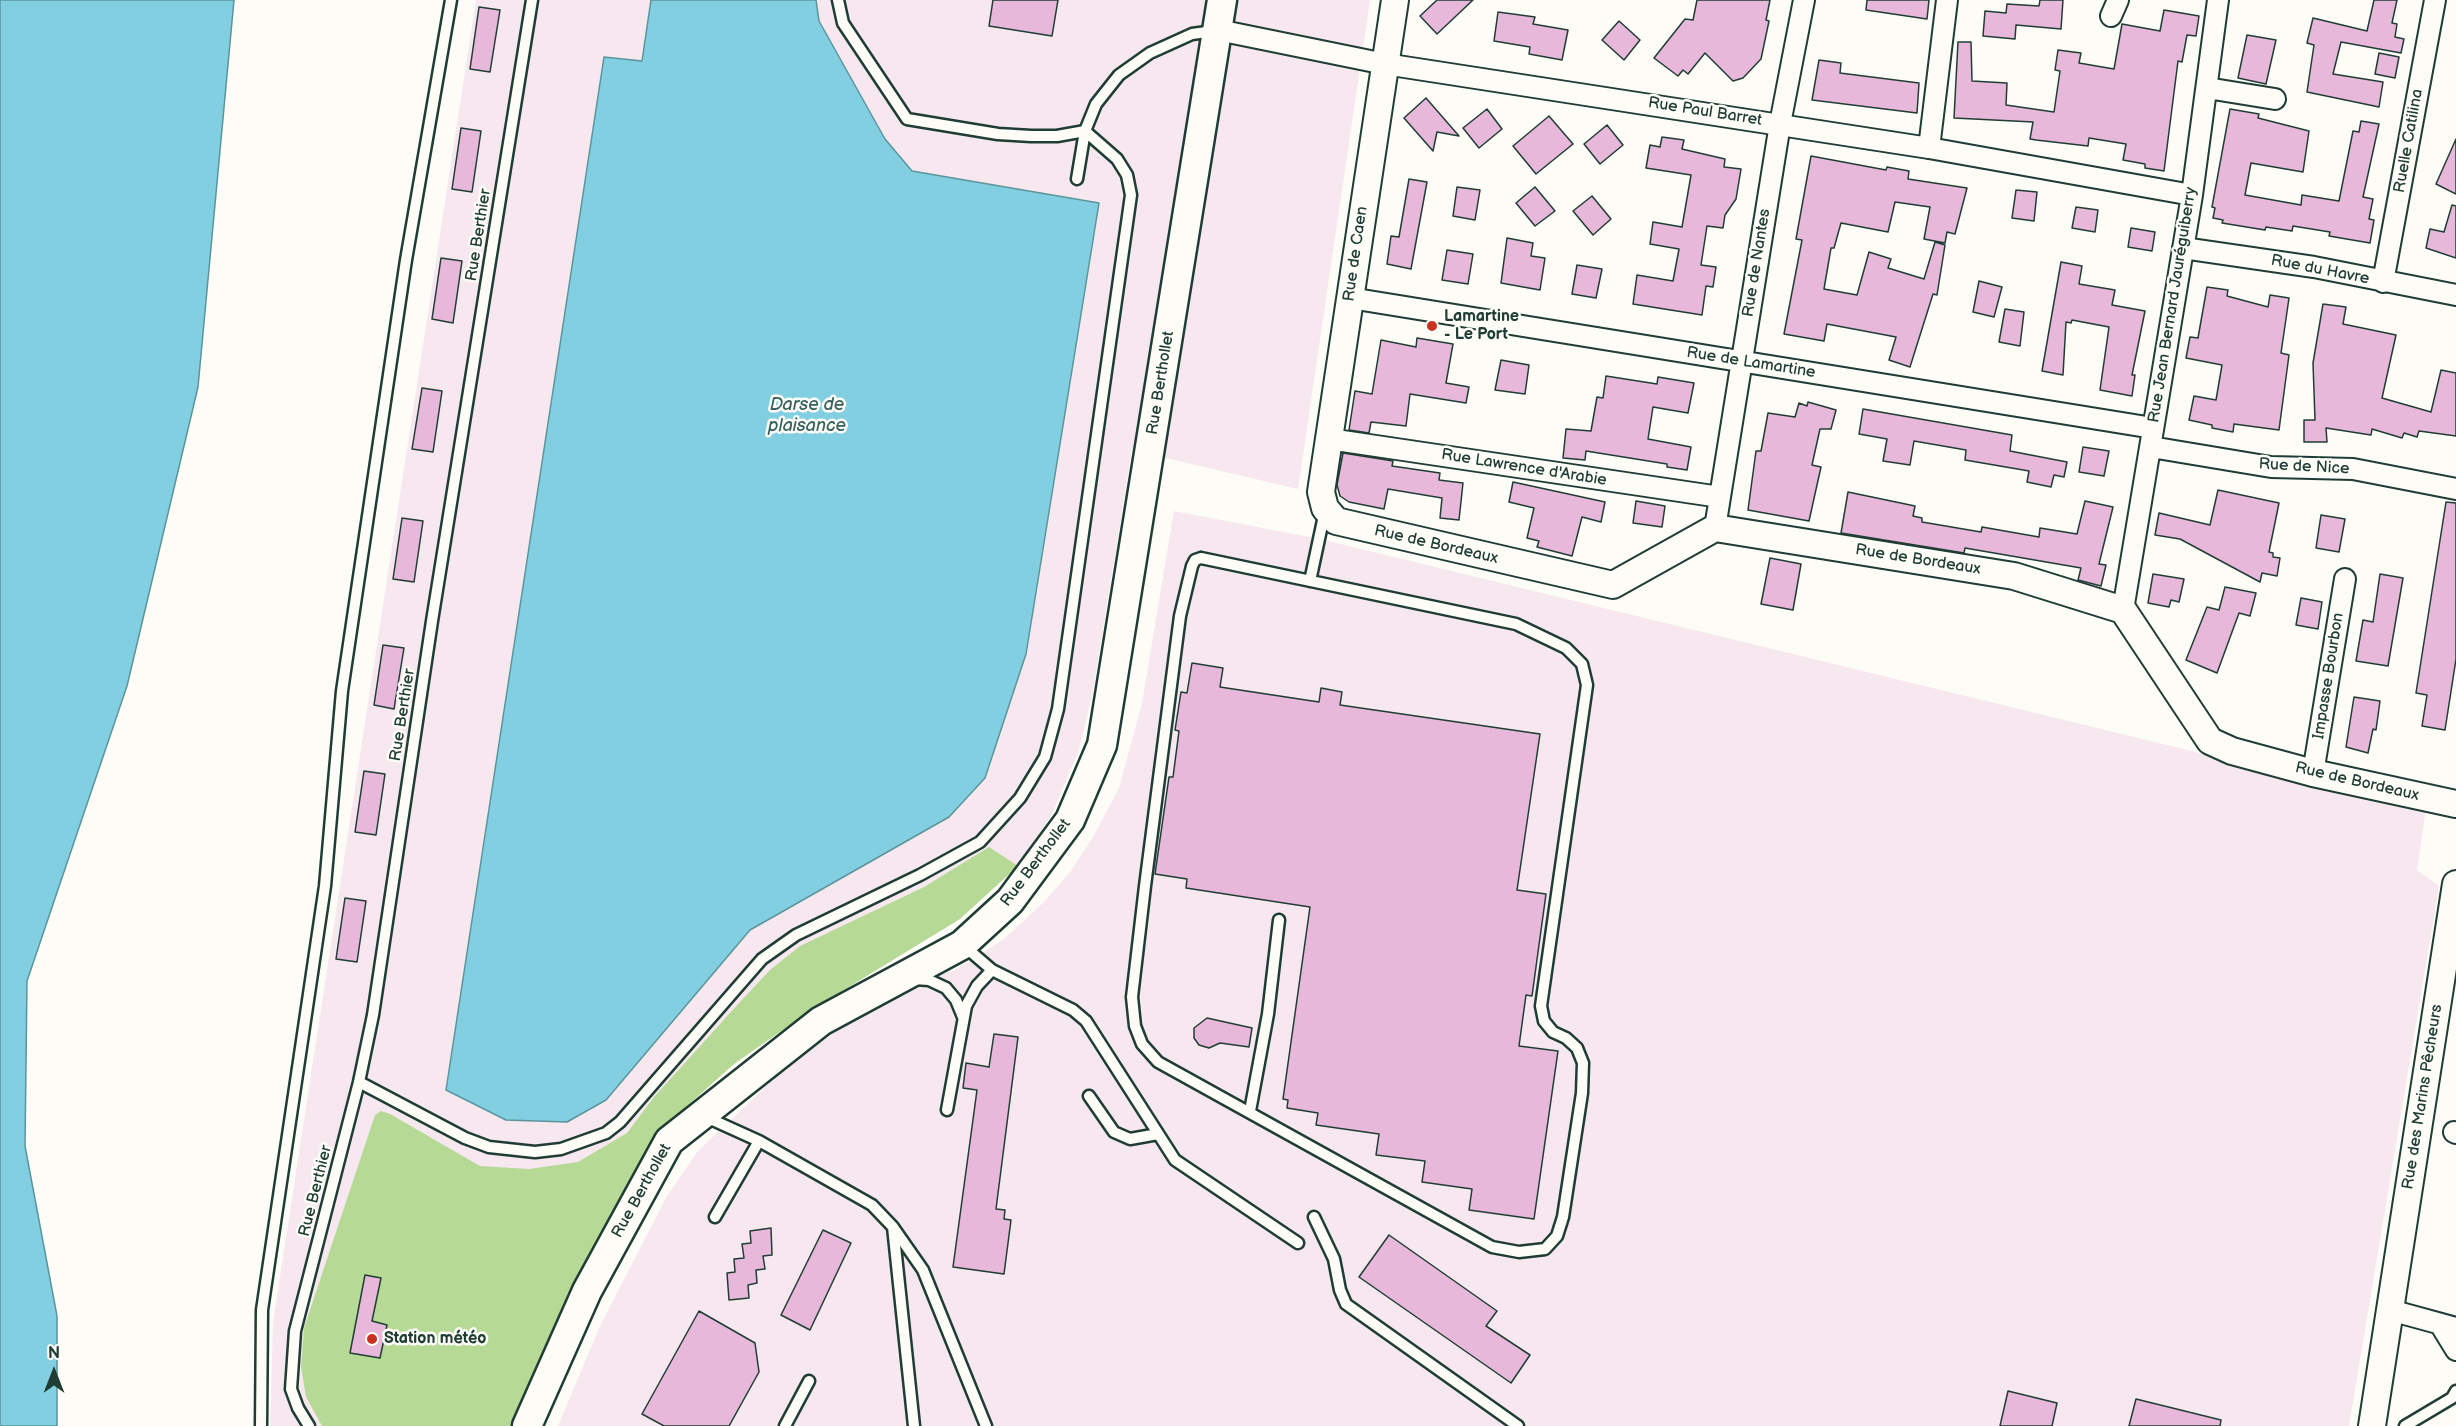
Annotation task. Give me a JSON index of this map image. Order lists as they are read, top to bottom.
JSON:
{
  "streets": {
    "main road": ["Rue Berthollet"],
    "street": [
      "Rue Paul Barret",
      "Ruelle Catilina",
      "Rue de Caen",
      "Rue de Nantes",
      "Rue du Havre",
      "Rue Jean Bernard Jauréguiberry",
      "Rue de Lamartine",
      "Rue de Nice",
      "Rue Lawrence d'Arabie",
      "Rue de Bordeaux",
      "Impasse Bourbon",
      "Rue des Marins Pêcheurs"
    ],
    "lane": ["Rue Berthier"]
  },
  "crossings": [
    ["Rue Paul Barret", "Rue de Caen"],
    ["Rue Paul Barret", "Rue de Nantes"],
    ["Rue Paul Barret", "Rue Jean Bernard Jauréguiberry"],
    ["Rue Paul Barret", "Rue Berthollet"],
    ["Ruelle Catilina", "Rue du Havre"],
    ["Rue de Caen", "Rue de Lamartine"],
    ["Rue de Caen", "Rue Lawrence d'Arabie"],
    ["Rue de Caen", "Rue de Bordeaux"],
    ["Rue de Nantes", "Rue de Lamartine"],
    ["Rue de Nantes", "Rue Lawrence d'Arabie"],
    ["Rue de Nantes", "Rue de Bordeaux"],
    ["Rue du Havre", "Rue Jean Bernard Jauréguiberry"],
    ["Rue Jean Bernard Jauréguiberry", "Rue de Lamartine"],
    ["Rue Jean Bernard Jauréguiberry", "Rue de Nice"],
    ["Rue Jean Bernard Jauréguiberry", "Rue de Bordeaux"],
    ["Rue de Lamartine", "Rue de Nice"],
    ["Rue de Bordeaux", "Impasse Bourbon"]
  ],
  "water": ["Darse de plaisance"],
  "places": ["Lamartine - Le Port", "Station météo"],
  "north": "top"
}
